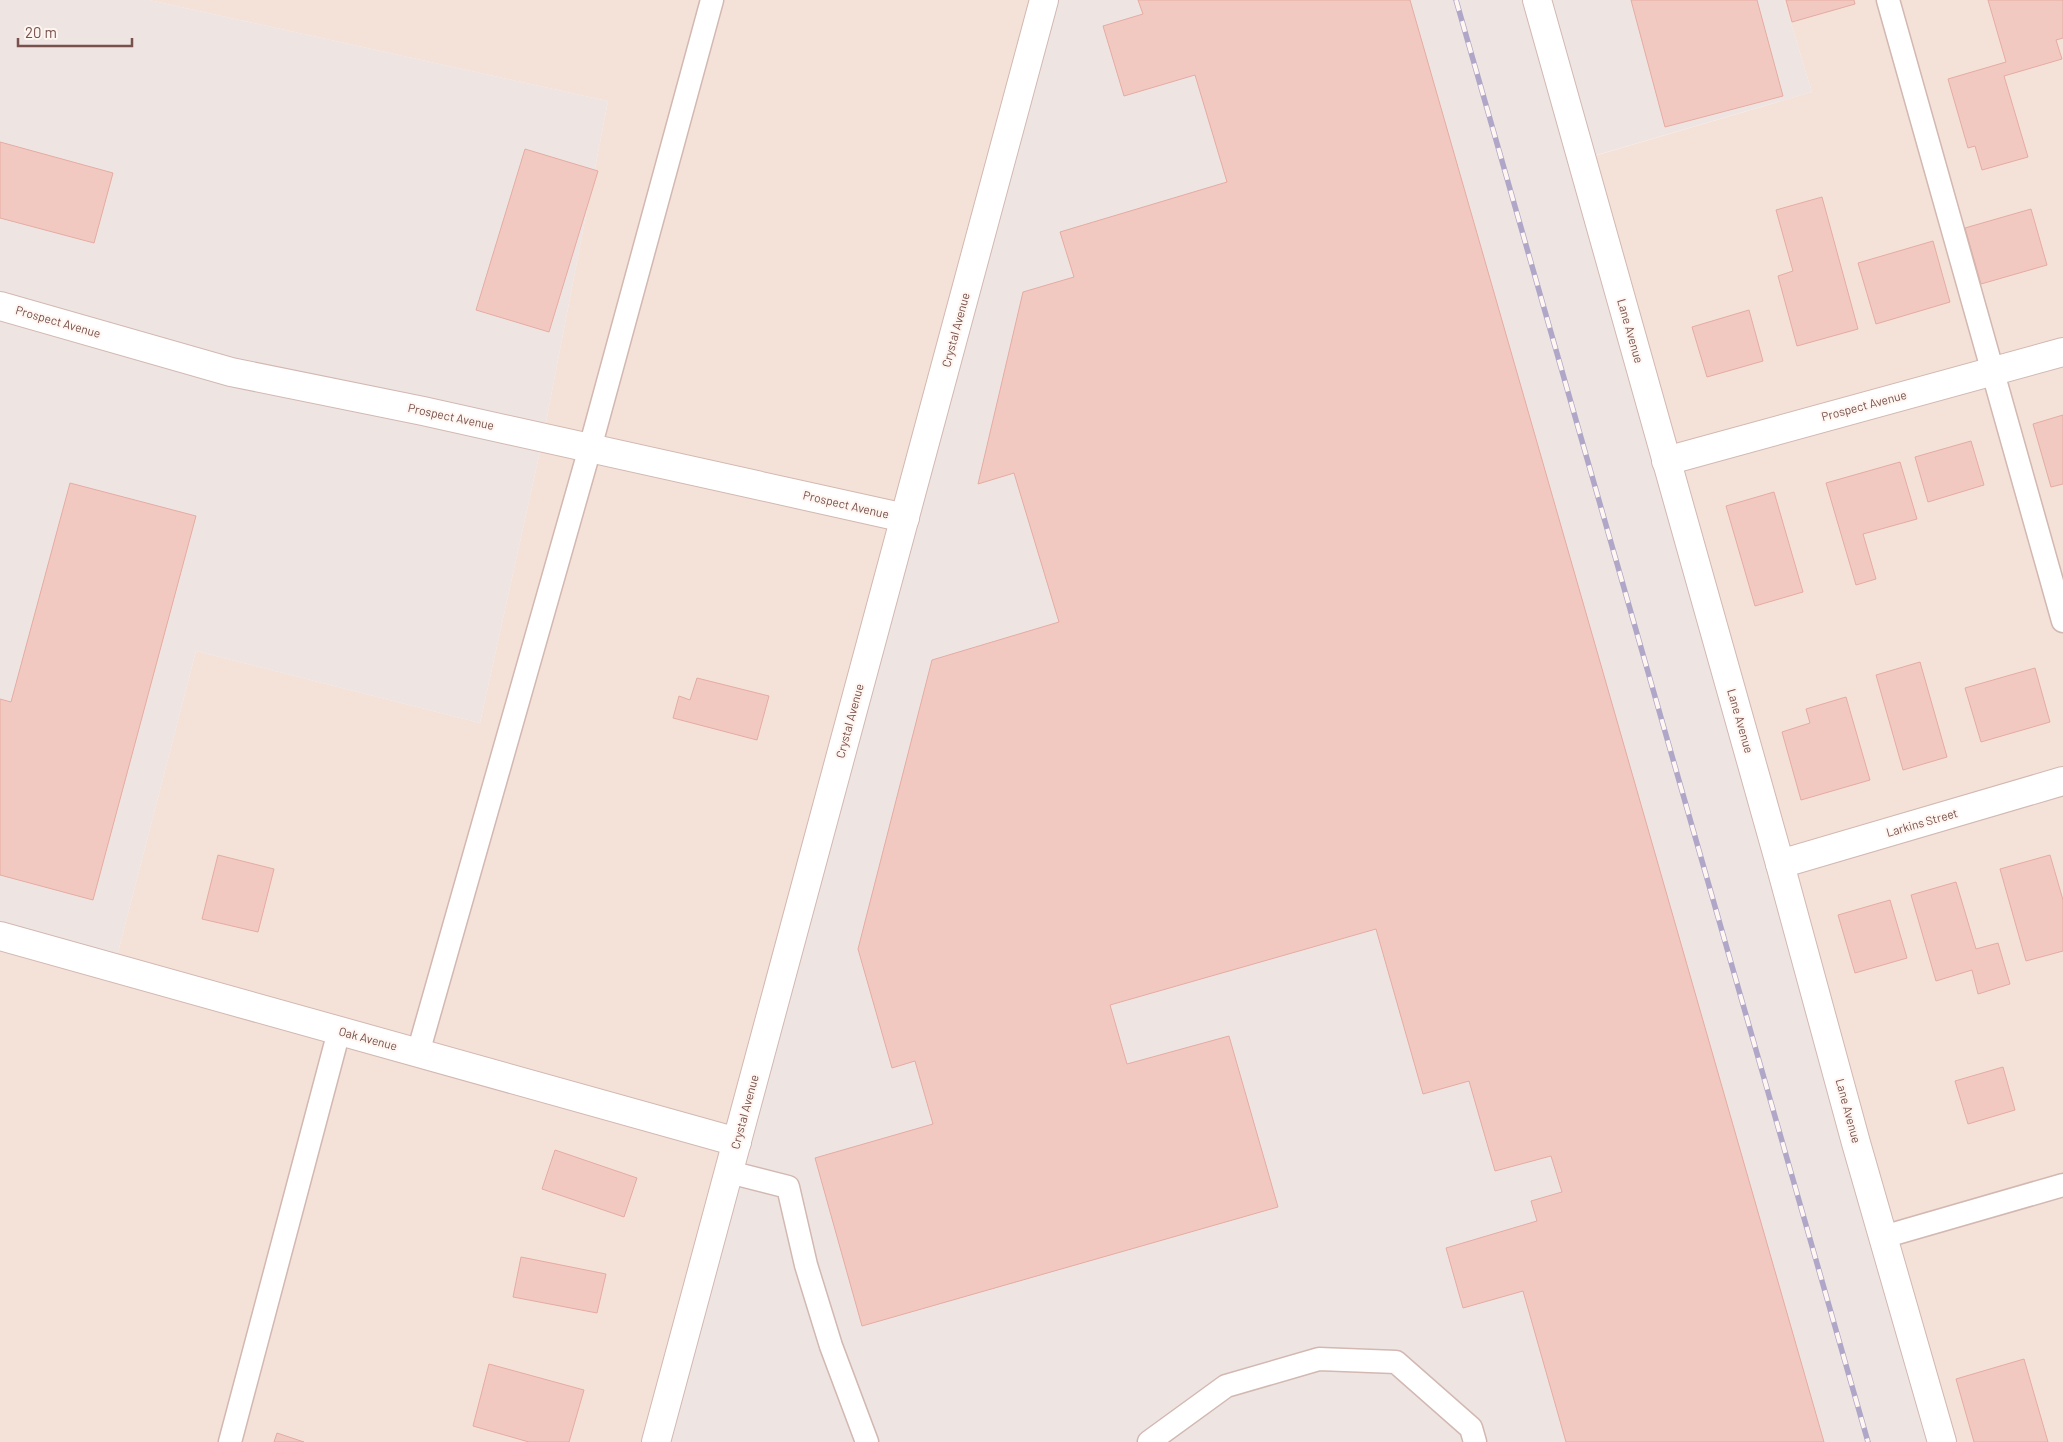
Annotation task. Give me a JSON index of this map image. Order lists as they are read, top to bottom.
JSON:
{
  "streets": {
    "street": [
      "Prospect Avenue",
      "Crystal Avenue",
      "Lane Avenue",
      "Larkins Street",
      "Oak Avenue"
    ]
  },
  "crossings": [
    ["Prospect Avenue", "Crystal Avenue"],
    ["Prospect Avenue", "Lane Avenue"],
    ["Crystal Avenue", "Oak Avenue"],
    ["Lane Avenue", "Larkins Street"]
  ],
  "scale_bar": "20 m"
}
